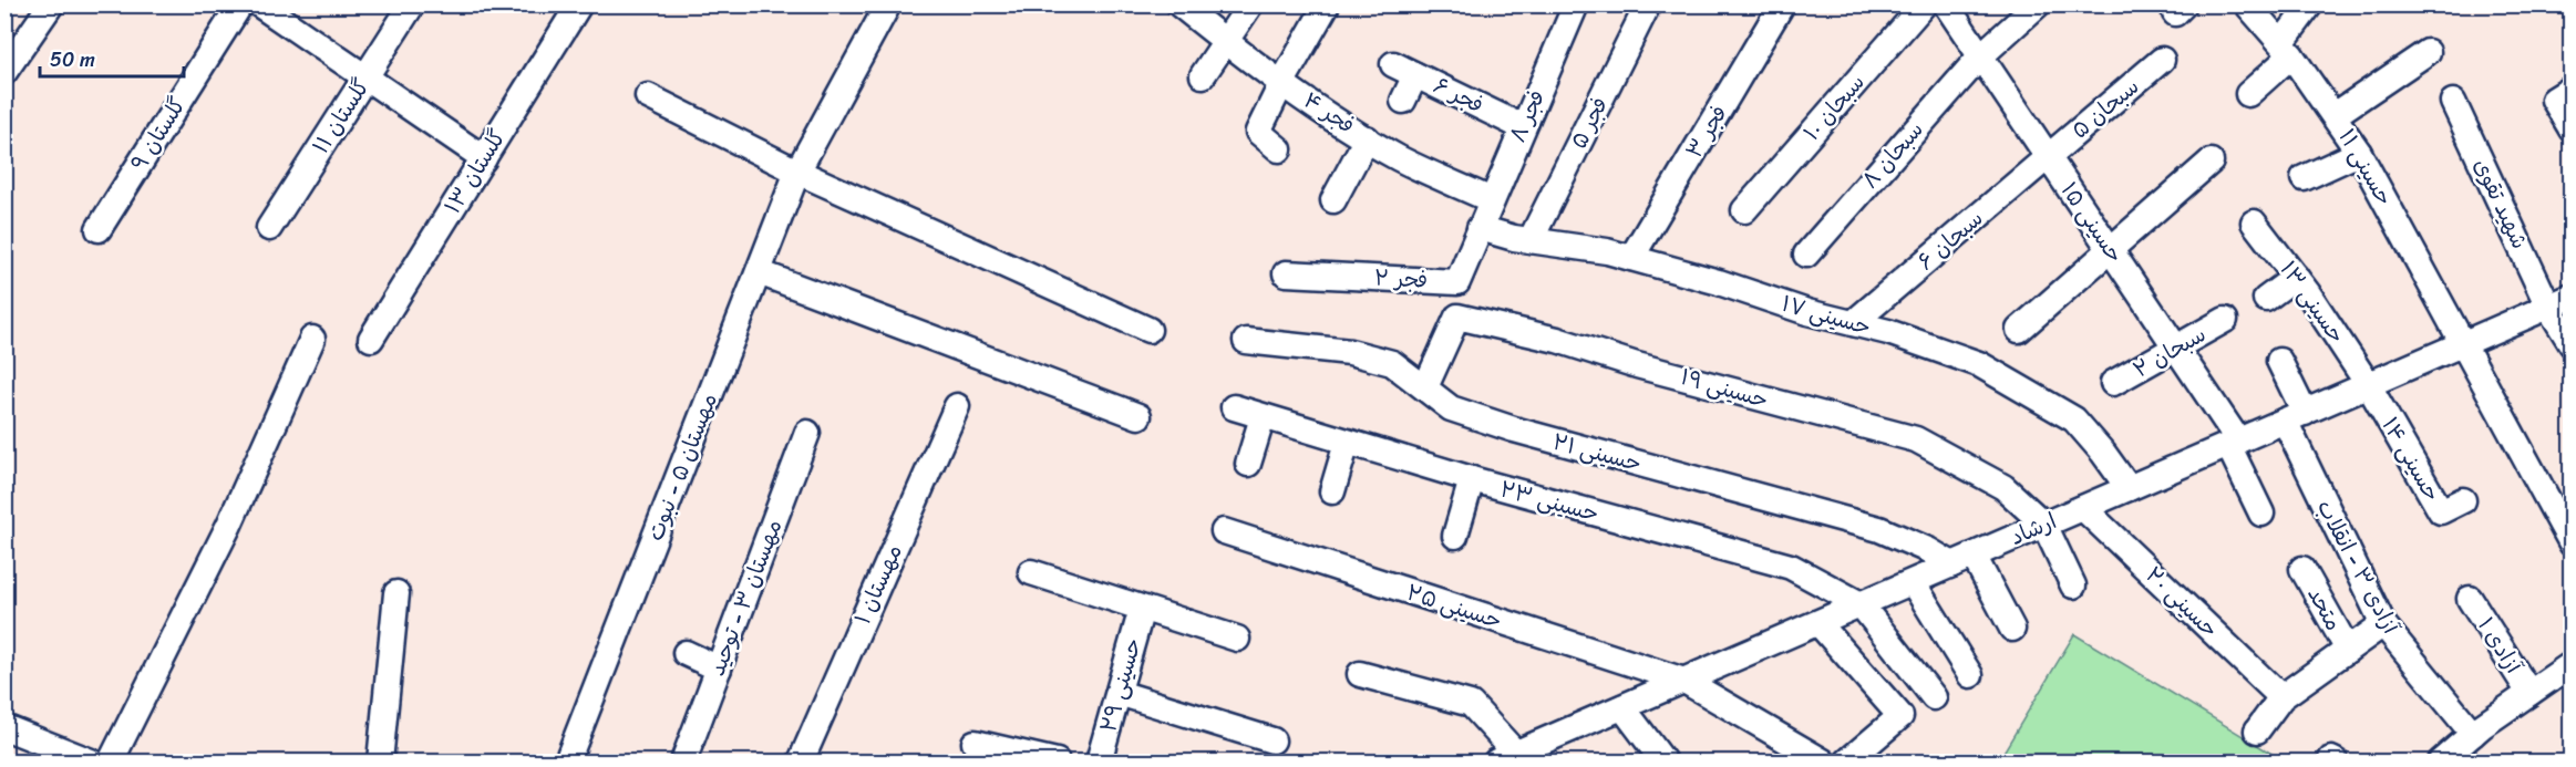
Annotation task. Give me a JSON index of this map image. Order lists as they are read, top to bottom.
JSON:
{
  "streets": {
    "street": [
      "فجر ۶",
      "سبحان ۱۰",
      "سبحان ۵",
      "فجر ۴",
      "گلستان ۱۱",
      "فجر ۸",
      "فجر ۵",
      "فجر ۳",
      "گلستان ۹",
      "سبحان ۸",
      "حسینی ۱۱",
      "گلستان ۱۳",
      "شهید تقوی",
      "حسینی ۱۵",
      "سبحان ۶",
      "فجر ۲",
      "حسینی ۱۳",
      "حسینی ۱۷",
      "سبحان ۲",
      "حسینی ۱۹",
      "حسینی ۲۱",
      "حسینی ۱۴",
      "مهستان ۵ - نبوت",
      "حسینی ۲۳",
      "ارشاد",
      "آزادی ۳ - انقلاب",
      "مهستان ۱",
      "مهستان ۳ - توحید",
      "حسینی ۲۰",
      "حسینی ۲۵",
      "متحد",
      "آزادی ۱",
      "حسینی ۲۹"
    ]
  },
  "crossings": [
    ["فجر ۶", "فجر ۸"],
    ["سبحان ۵", "حسینی ۱۵"],
    ["سبحان ۵", "سبحان ۶"],
    ["فجر ۴", "فجر ۸"],
    ["فجر ۸", "فجر ۲"],
    ["فجر ۸", "حسینی ۱۷"],
    ["فجر ۵", "حسینی ۱۷"],
    ["فجر ۳", "حسینی ۱۷"],
    ["سبحان ۸", "حسینی ۱۵"],
    ["حسینی ۱۱", "ارشاد"],
    ["شهید تقوی", "ارشاد"],
    ["حسینی ۱۵", "سبحان ۶"],
    ["حسینی ۱۵", "سبحان ۲"],
    ["حسینی ۱۵", "ارشاد"],
    ["سبحان ۶", "حسینی ۱۷"],
    ["فجر ۲", "حسینی ۱۷"],
    ["حسینی ۱۳", "حسینی ۱۴"],
    ["حسینی ۱۳", "ارشاد"],
    ["حسینی ۱۷", "ارشاد"],
    ["حسینی ۱۹", "حسینی ۲۱"],
    ["حسینی ۱۹", "ارشاد"],
    ["حسینی ۲۱", "ارشاد"],
    ["حسینی ۱۴", "ارشاد"],
    ["حسینی ۲۳", "ارشاد"],
    ["ارشاد", "آزادی ۳ - انقلاب"],
    ["ارشاد", "حسینی ۲۰"],
    ["ارشاد", "حسینی ۲۵"]
  ],
  "scale_bar": "50 m"
}
